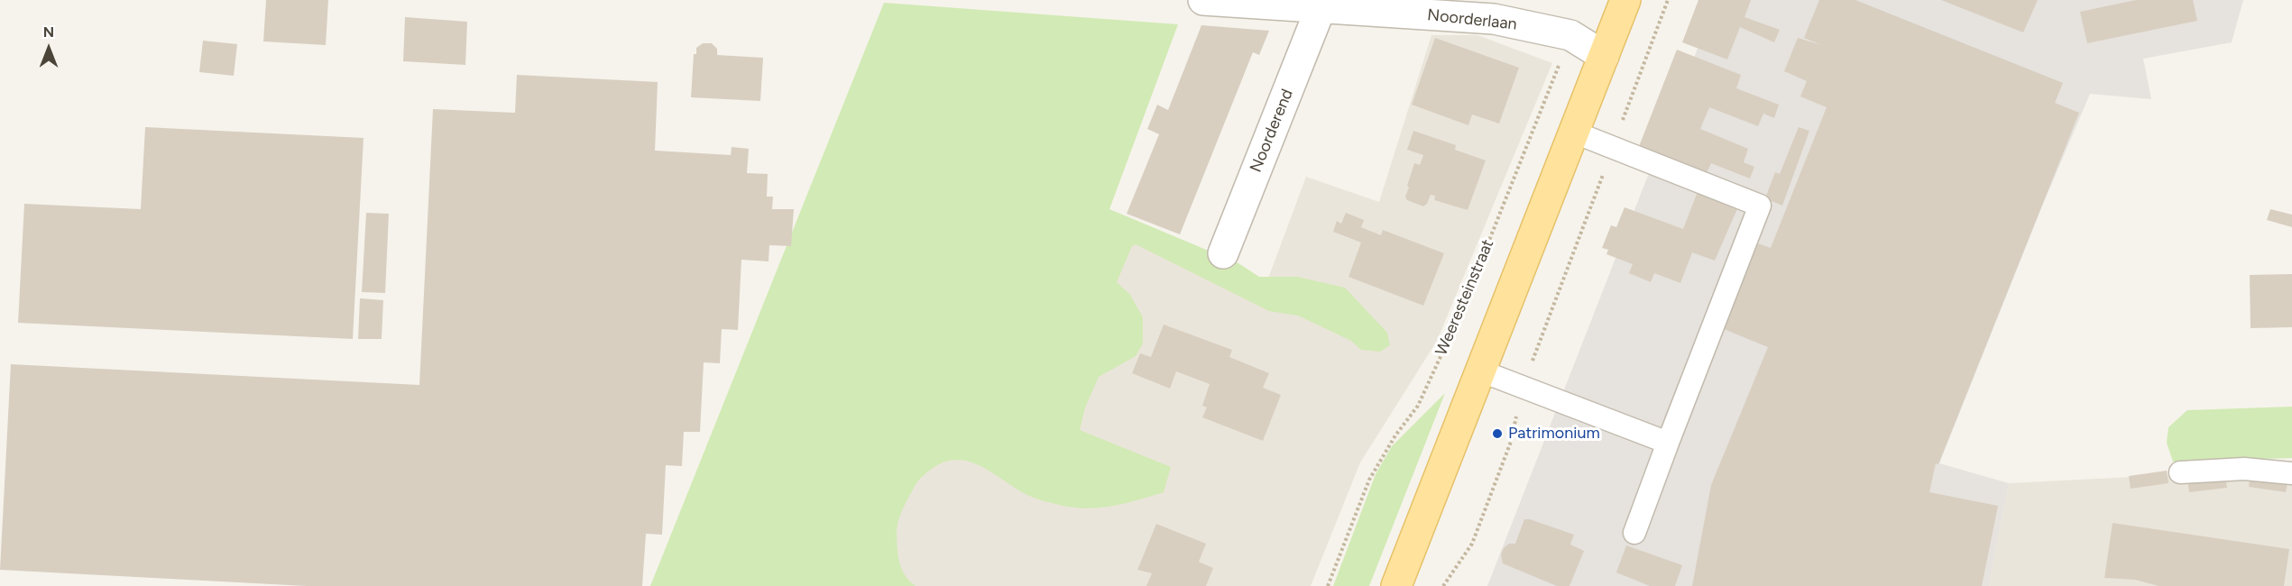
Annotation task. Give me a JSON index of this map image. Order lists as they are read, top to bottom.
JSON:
{
  "streets": {
    "street": ["Noorderlaan", "Noorderend"],
    "path": ["Weeresteinstraat"]
  },
  "crossings": [
    ["Noorderlaan", "Noorderend"],
    ["Noorderlaan", "Weeresteinstraat"]
  ],
  "places": ["Patrimonium"],
  "north": "top"
}
